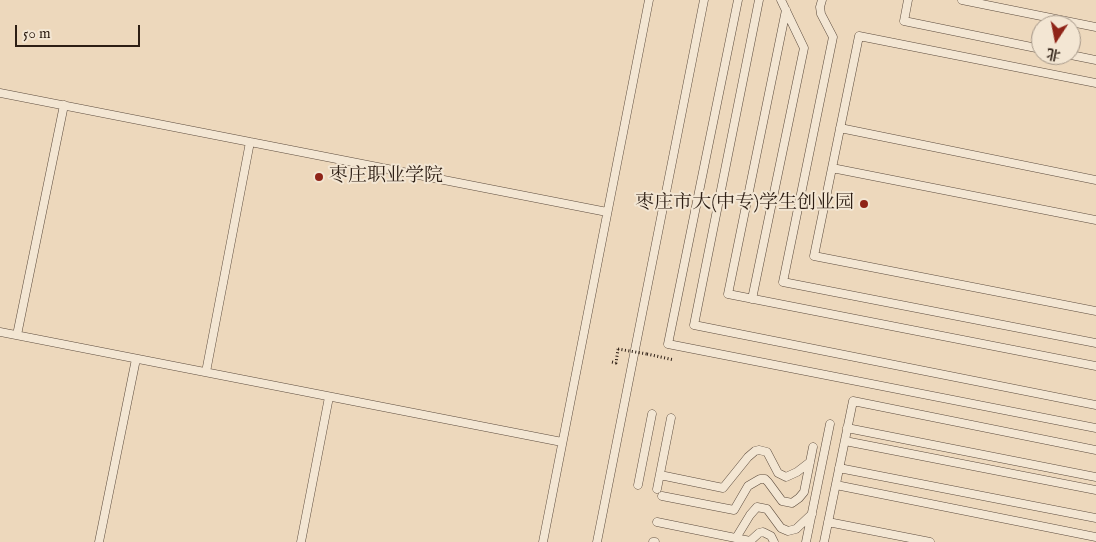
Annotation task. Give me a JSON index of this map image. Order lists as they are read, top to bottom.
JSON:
{
  "places": ["枣庄职业学院", "枣庄市大(中专)学生创业园"],
  "scale_bar": "50 m",
  "north": "bottom"
}
